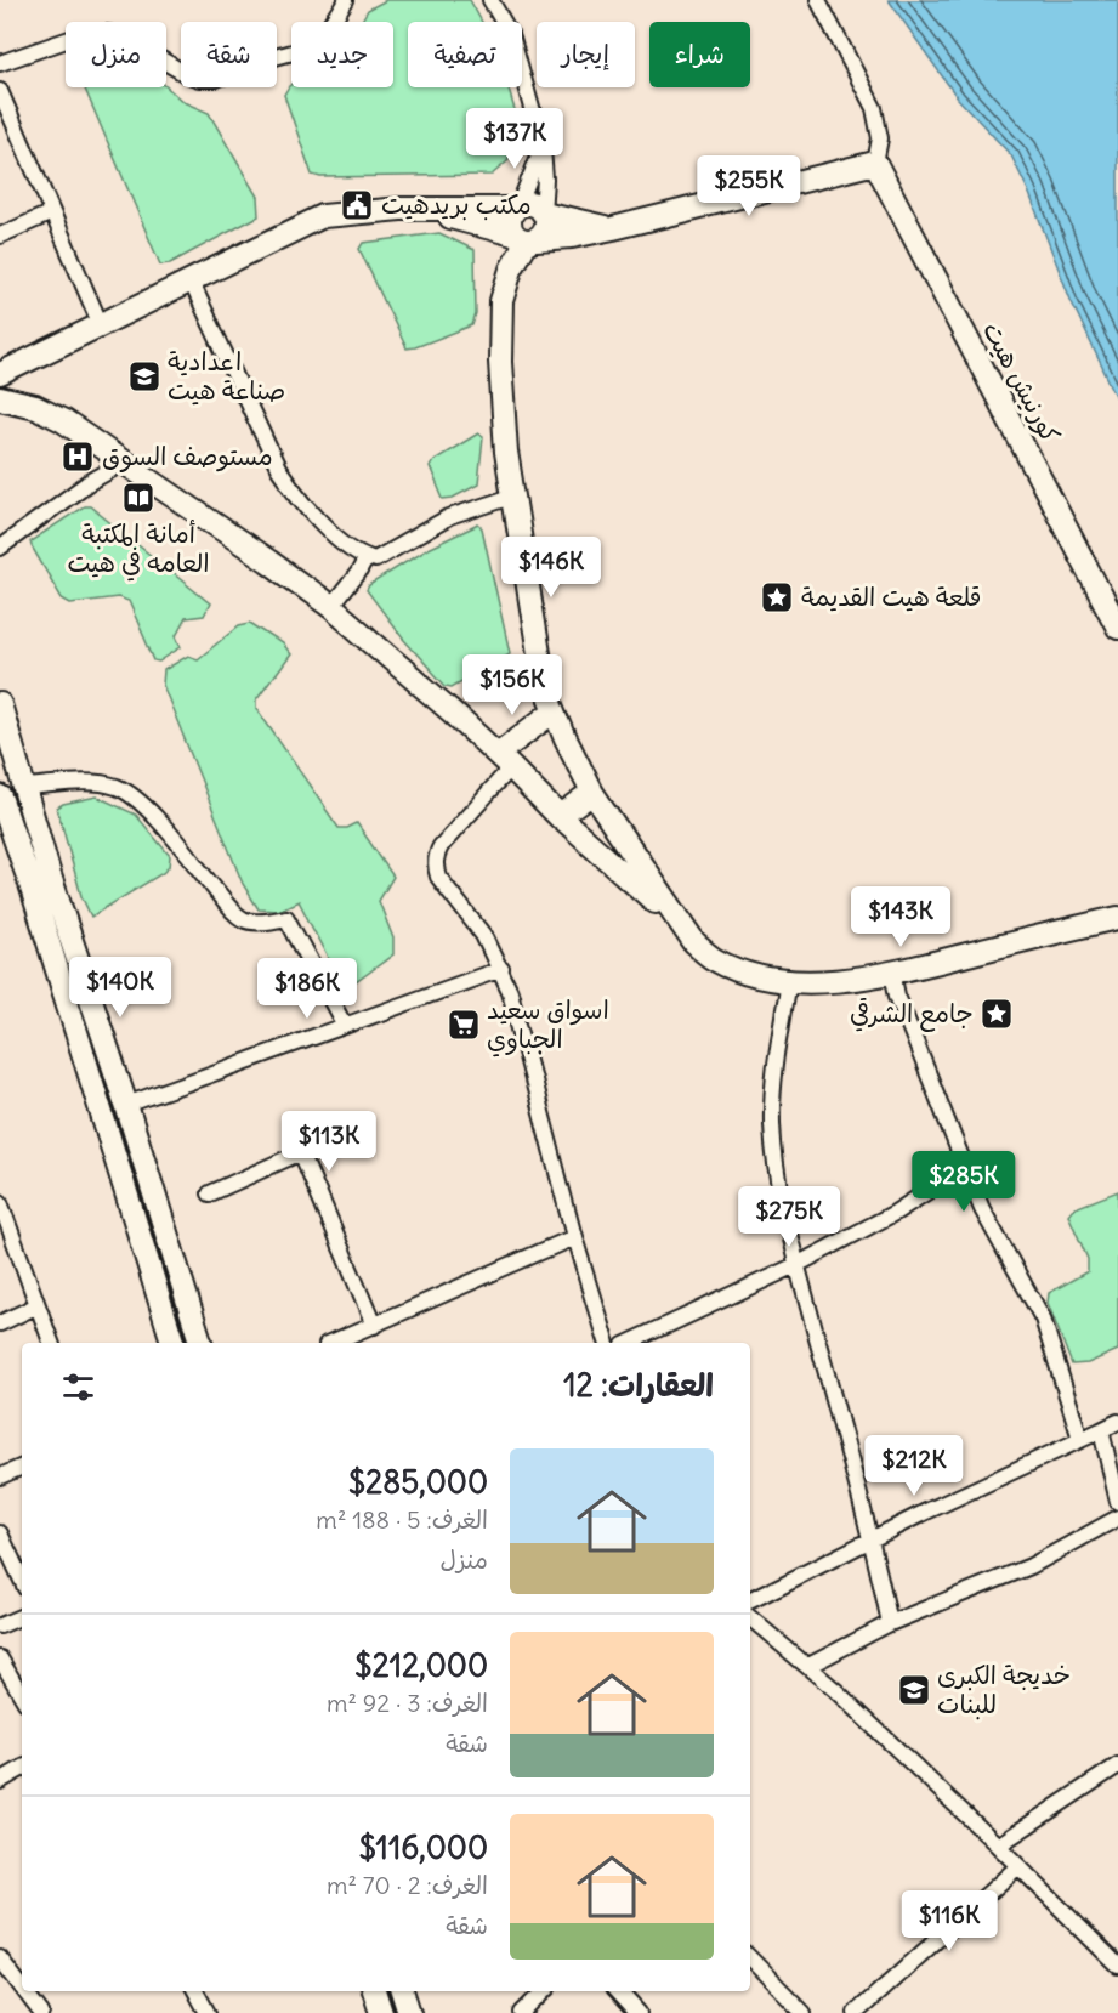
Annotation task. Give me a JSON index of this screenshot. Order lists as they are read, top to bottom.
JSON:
{
  "streets": {
    "street": ["كورنيش هيت"]
  },
  "places": {
    "public building": ["مكتب بريدهيت"],
    "school or university": ["اعدادية صناعة هيت", "خديجة الكبرى للبنات"],
    "hospital": ["مستوصف السوق"],
    "library": ["أمانة المكتبة العامه في هيت"],
    "place": ["قلعة هيت القديمة", "جامع الشرقي"],
    "supermarket": ["اسواق سعيد الجباوي"]
  },
  "page": {
    "chip": [
      "شراء",
      "إيجار",
      "تصفية",
      "جديد",
      "شقة",
      "منزل"
    ],
    "price": [
      "$137K",
      "$255K",
      "$146K",
      "$156K",
      "$143K",
      "$140K",
      "$186K",
      "$113K",
      "$285K",
      "$275K",
      "$212K",
      "$116K"
    ],
    "heading": "العقارات: 12",
    "list": [
      {
        "name": "$285,000",
        "note": "الغرف: 5 · 188 m² · منزل"
      },
      {
        "name": "$212,000",
        "note": "الغرف: 3 · 92 m² · شقة"
      },
      {
        "name": "$116,000",
        "note": "الغرف: 2 · 70 m² · شقة"
      }
    ]
  }
}
